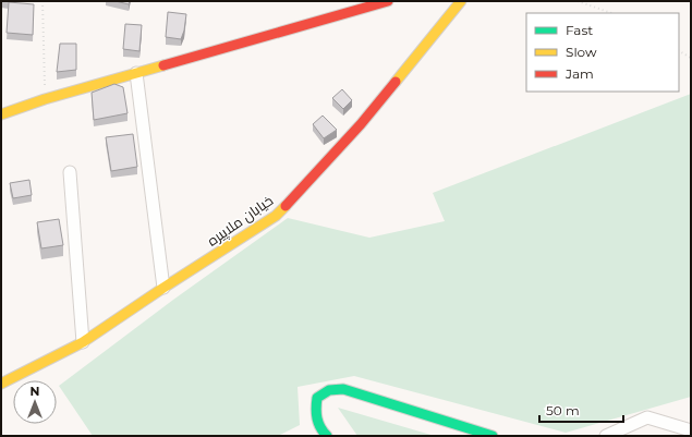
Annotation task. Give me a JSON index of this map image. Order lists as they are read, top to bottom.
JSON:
{
  "streets": {
    "street": ["خیابان ملاپیره"]
  },
  "legend": ["Fast", "Slow", "Jam"],
  "scale_bar": "50 m",
  "north": "top"
}
